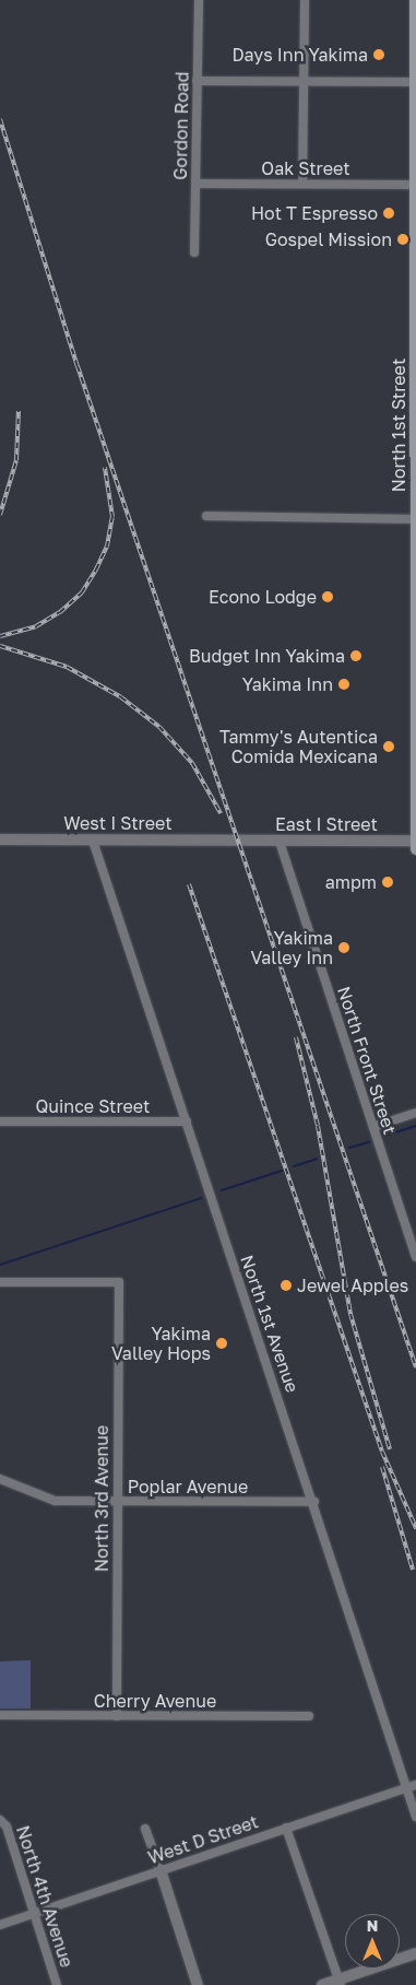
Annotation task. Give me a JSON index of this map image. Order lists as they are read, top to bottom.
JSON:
{
  "streets": {
    "main road": ["North 1st Street"],
    "street": [
      "Gordon Road",
      "Oak Street",
      "West I Street",
      "East I Street",
      "North Front Street",
      "Quince Street",
      "North 1st Avenue",
      "Poplar Avenue",
      "North 3rd Avenue",
      "Cherry Avenue",
      "West D Street",
      "North 4th Avenue"
    ]
  },
  "crossings": [
    ["Gordon Road", "Oak Street"],
    ["Oak Street", "North 1st Street"],
    ["North 1st Street", "East I Street"],
    ["West I Street", "East I Street"],
    ["West I Street", "North 1st Avenue"],
    ["East I Street", "North Front Street"],
    ["Quince Street", "North 1st Avenue"],
    ["North 1st Avenue", "Poplar Avenue"],
    ["North 1st Avenue", "West D Street"],
    ["Poplar Avenue", "North 3rd Avenue"],
    ["North 3rd Avenue", "Cherry Avenue"],
    ["West D Street", "North 4th Avenue"]
  ],
  "places": [
    "Days Inn Yakima",
    "Hot T Espresso",
    "Gospel Mission",
    "Econo Lodge",
    "Budget Inn Yakima",
    "Yakima Inn",
    "Tammy's Autentica Comida Mexicana",
    "ampm",
    "Yakima Valley Inn",
    "Jewel Apples",
    "Yakima Valley Hops"
  ],
  "north": "top"
}
